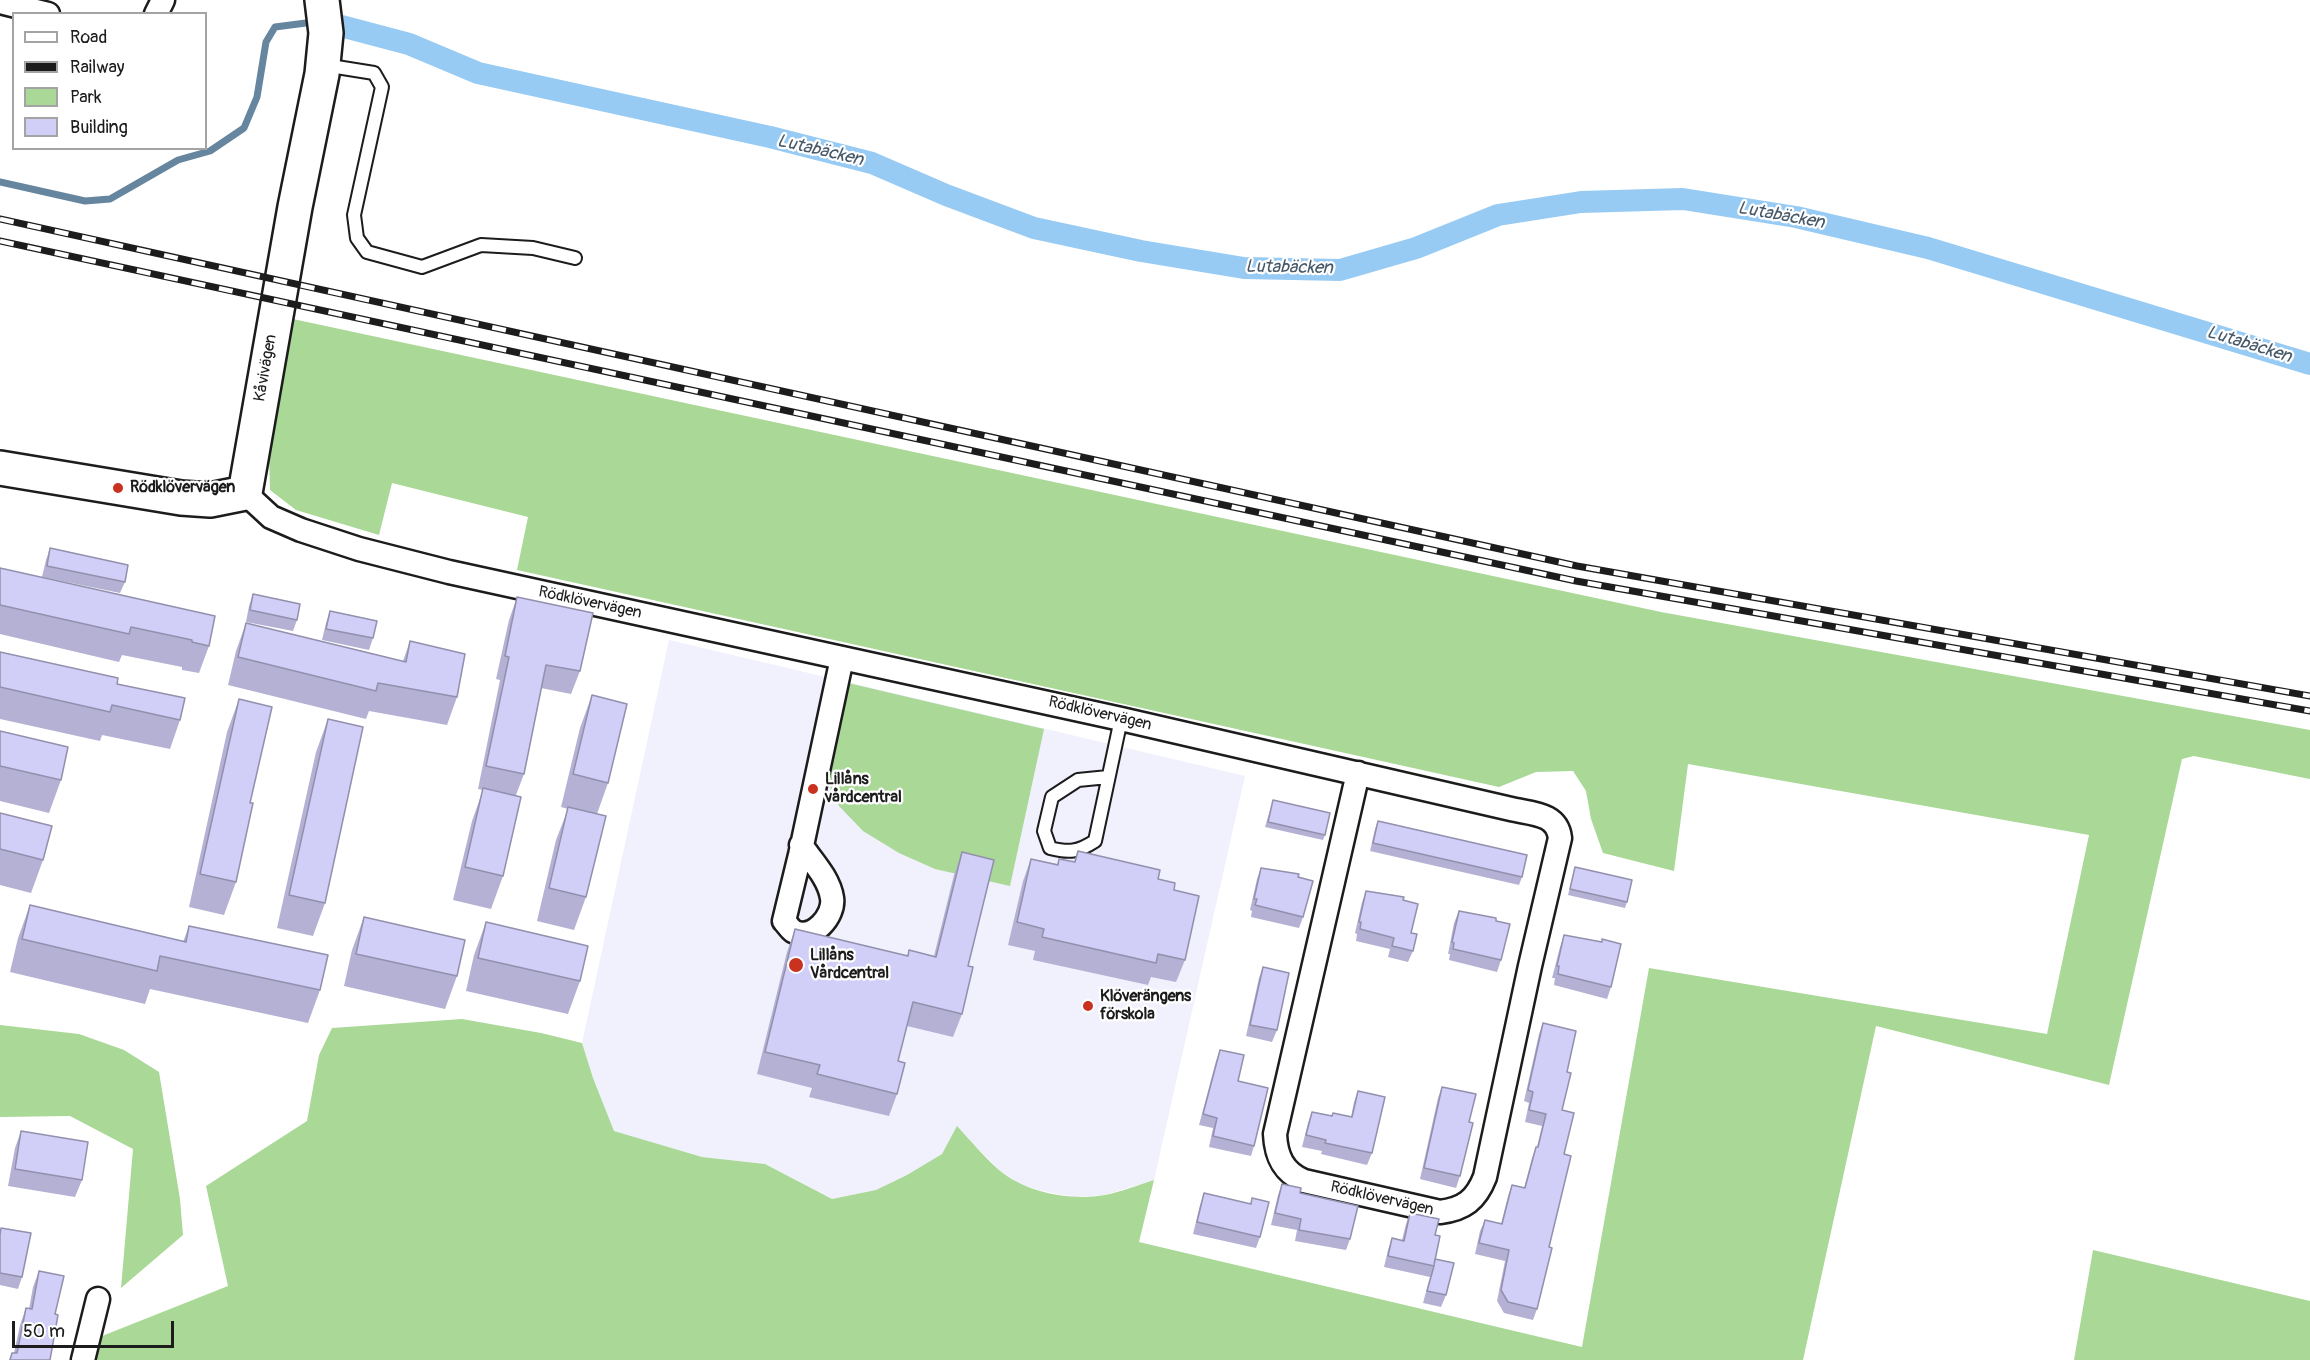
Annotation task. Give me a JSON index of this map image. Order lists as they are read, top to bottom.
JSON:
{
  "streets": {
    "street": ["Kåvivägen", "Rödklövervägen"]
  },
  "crossings": [
    ["Kåvivägen", "Rödklövervägen"]
  ],
  "water": ["Lutabäcken"],
  "places": [
    "Rödklövervägen",
    "Lillåns vårdcentral",
    "Lillåns Vårdcentral",
    "Klöverängens förskola"
  ],
  "legend": [
    "Road",
    "Railway",
    "Park",
    "Building"
  ],
  "scale_bar": "50 m"
}
